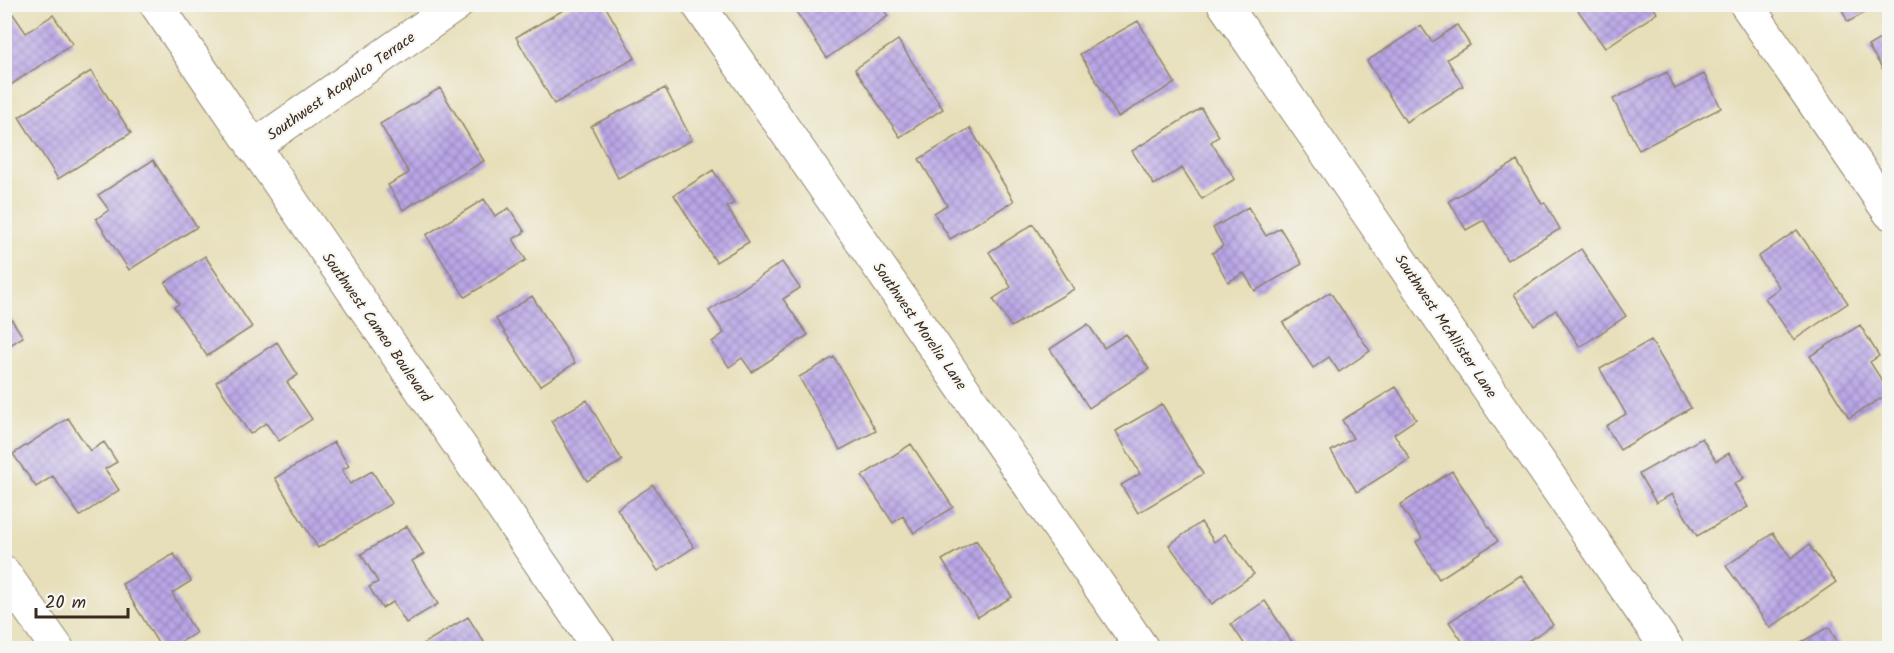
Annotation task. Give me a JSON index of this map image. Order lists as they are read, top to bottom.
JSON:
{
  "streets": {
    "street": [
      "Southwest Acapulco Terrace",
      "Southwest Morelia Lane",
      "Southwest McAllister Lane",
      "Southwest Cameo Boulevard"
    ]
  },
  "crossings": [
    ["Southwest Acapulco Terrace", "Southwest Cameo Boulevard"]
  ],
  "scale_bar": "20 m"
}
